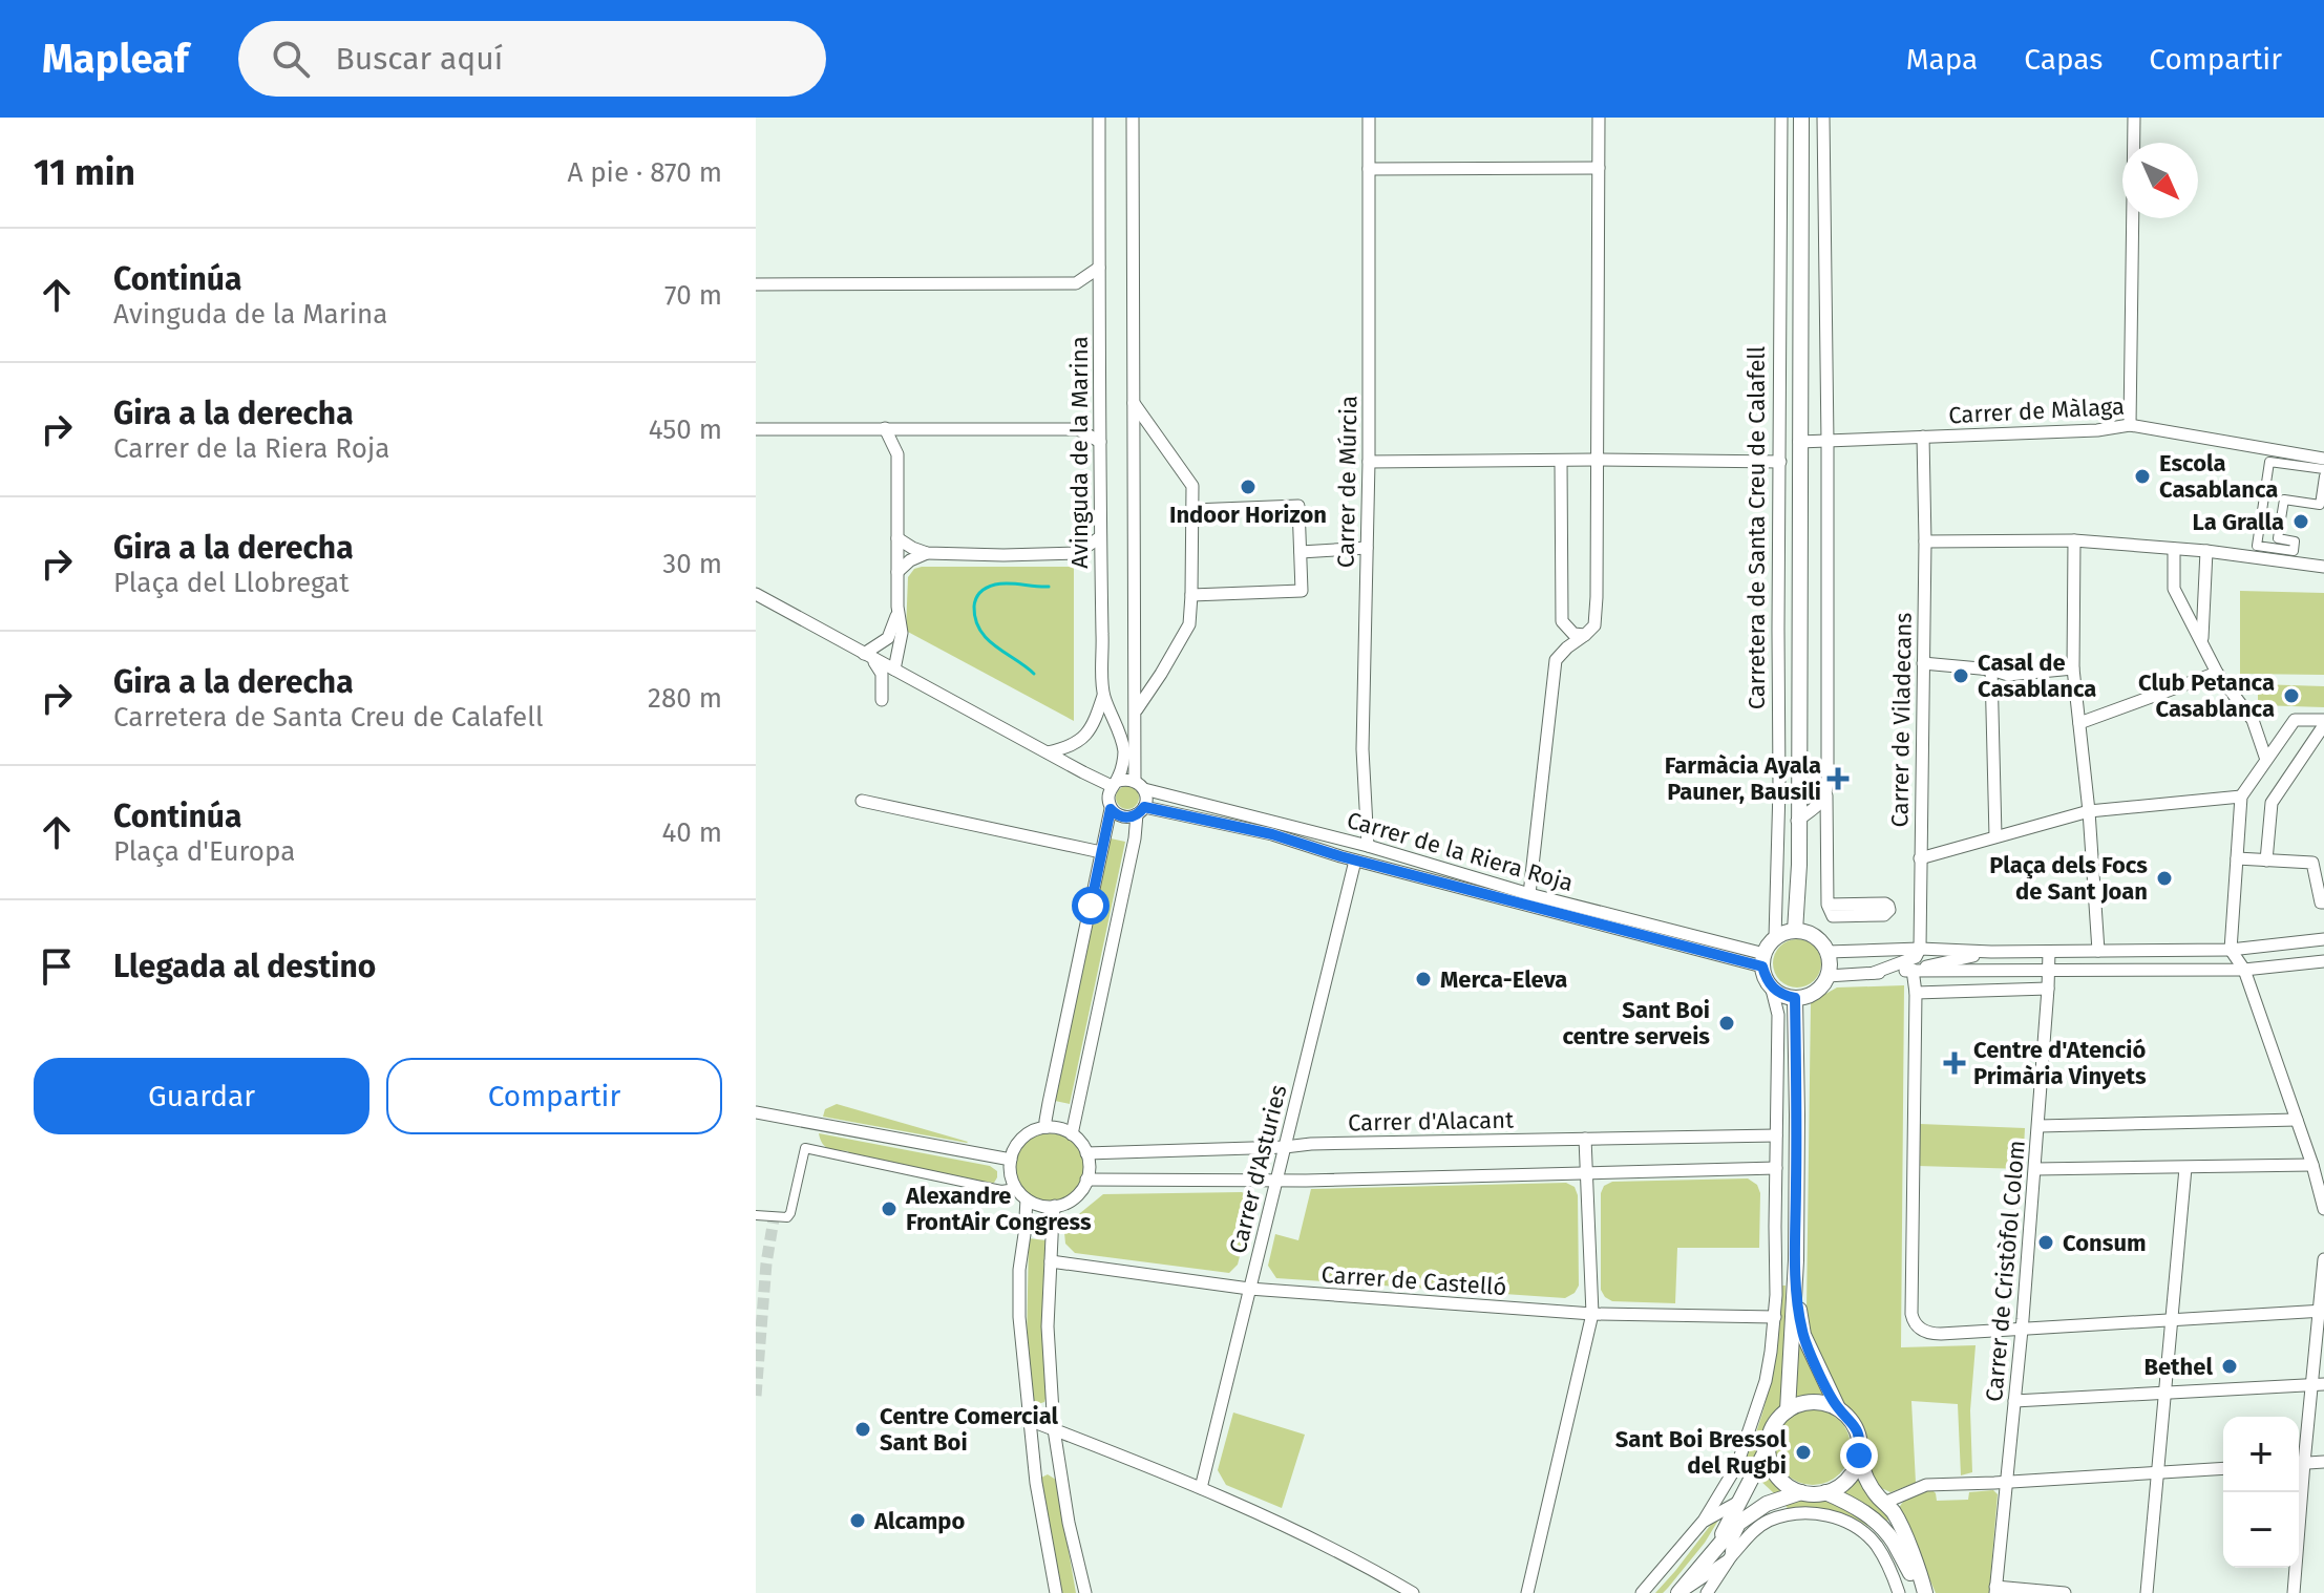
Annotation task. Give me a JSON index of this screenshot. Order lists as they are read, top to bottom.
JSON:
{
  "streets": {
    "street": [
      "Carrer de Màlaga",
      "Avinguda de la Marina",
      "Carrer de Múrcia",
      "Carretera de Santa Creu de Calafell",
      "Carrer de Viladecans",
      "Carrer de la Riera Roja",
      "Carrer d'Alacant",
      "Carrer d'Asturies",
      "Carrer de Cristòfol Colom",
      "Carrer de Castelló"
    ]
  },
  "crossings": [
    ["Carrer de Màlaga", "Carretera de Santa Creu de Calafell"],
    ["Carrer de Màlaga", "Carrer de Viladecans"],
    ["Avinguda de la Marina", "Carrer de la Riera Roja"],
    ["Carrer de Múrcia", "Carrer de la Riera Roja"],
    ["Carretera de Santa Creu de Calafell", "Carrer de la Riera Roja"],
    ["Carrer de la Riera Roja", "Carrer d'Asturies"],
    ["Carrer d'Alacant", "Carrer d'Asturies"],
    ["Carrer d'Asturies", "Carrer de Castelló"]
  ],
  "places": {
    "other": [
      "Escola Casablanca",
      "Indoor Horizon",
      "La Gralla",
      "Casal de Casablanca",
      "Club Petanca Casablanca",
      "Plaça dels Focs de Sant Joan",
      "Merca-Eleva",
      "Sant Boi centre serveis",
      "Alexandre FrontAir Congress",
      "Consum",
      "Bethel",
      "Centre Comercial Sant Boi",
      "Sant Boi Bressol del Rugbi",
      "Alcampo"
    ],
    "health": ["Farmàcia Ayala Pauner, Bausili", "Centre d'Atenció Primària Vinyets"]
  },
  "north": "bottom right",
  "page": {
    "header": "Mapleaf",
    "search": "Buscar aquí",
    "nav": ["Mapa", "Capas", "Compartir"],
    "heading": ["11 min", "A pie · 870 m"],
    "list": [
      ["Continúa", "Avinguda de la Marina", "70 m"],
      ["Gira a la derecha", "Carrer de la Riera Roja", "450 m"],
      ["Gira a la derecha", "Plaça del Llobregat", "30 m"],
      ["Gira a la derecha", "Carretera de Santa Creu de Calafell", "280 m"],
      ["Continúa", "Plaça d'Europa", "40 m"],
      "Llegada al destino"
    ],
    "buttons": ["Guardar", "Compartir"],
    "map_buttons": ["+", "−"]
  }
}
